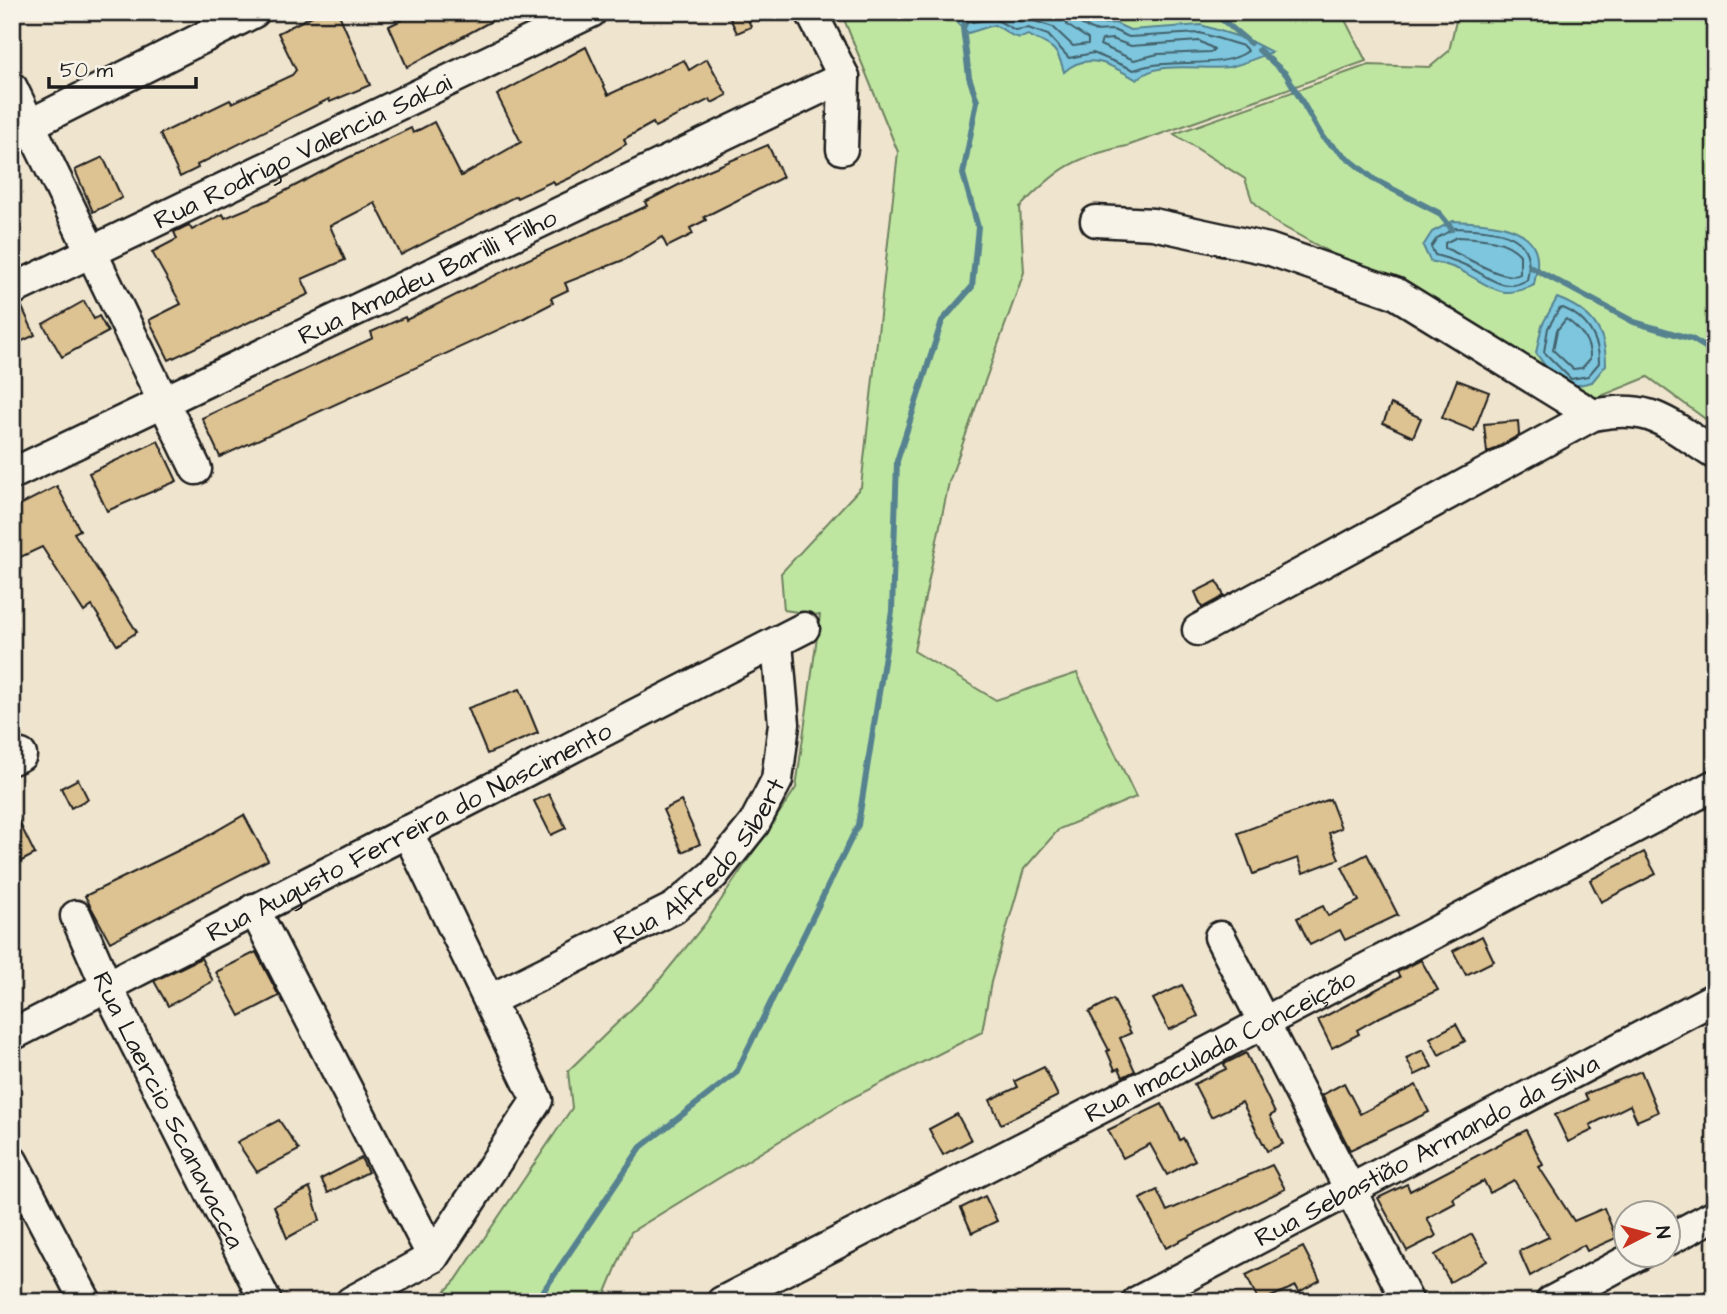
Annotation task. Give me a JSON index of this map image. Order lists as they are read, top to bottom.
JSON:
{
  "streets": {
    "street": [
      "Rua Rodrigo Valencia Sakai",
      "Rua Amadeu Barilli Filho",
      "Rua Augusto Ferreira do Nascimento",
      "Rua Alfredo Sibert",
      "Rua Imaculada Conceição",
      "Rua Laercio Scanavacca",
      "Rua Sebastião Armando da Silva"
    ]
  },
  "crossings": [
    ["Rua Augusto Ferreira do Nascimento", "Rua Alfredo Sibert"],
    ["Rua Augusto Ferreira do Nascimento", "Rua Laercio Scanavacca"]
  ],
  "scale_bar": "50 m",
  "north": "right"
}
